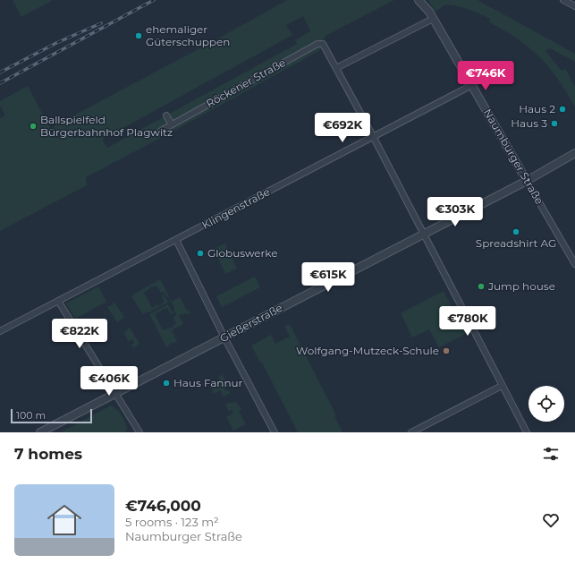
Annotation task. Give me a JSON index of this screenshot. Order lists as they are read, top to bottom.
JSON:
{
  "streets": {
    "street": [
      "Röckener Straße",
      "Naumburger Straße",
      "Klingenstraße",
      "Gießerstraße"
    ]
  },
  "crossings": [
    ["Naumburger Straße", "Klingenstraße"],
    ["Naumburger Straße", "Gießerstraße"]
  ],
  "places": [
    "ehemaliger Güterschuppen",
    "Haus 2",
    "Haus 3",
    "Ballspielfeld Bürgerbahnhof Plagwitz",
    "Spreadshirt AG",
    "Globuswerke",
    "Jump house",
    "Wolfgang-Mutzeck-Schule",
    "Haus Fannur"
  ],
  "scale_bar": "100 m",
  "page": {
    "price": [
      "€746K",
      "€692K",
      "€303K",
      "€615K",
      "€780K",
      "€822K",
      "€406K"
    ],
    "scale": "100 m",
    "heading": "7 homes",
    "list": [
      {
        "name": "€746,000",
        "note": "5 rooms · 123 m² · Naumburger Straße"
      }
    ]
  }
}
